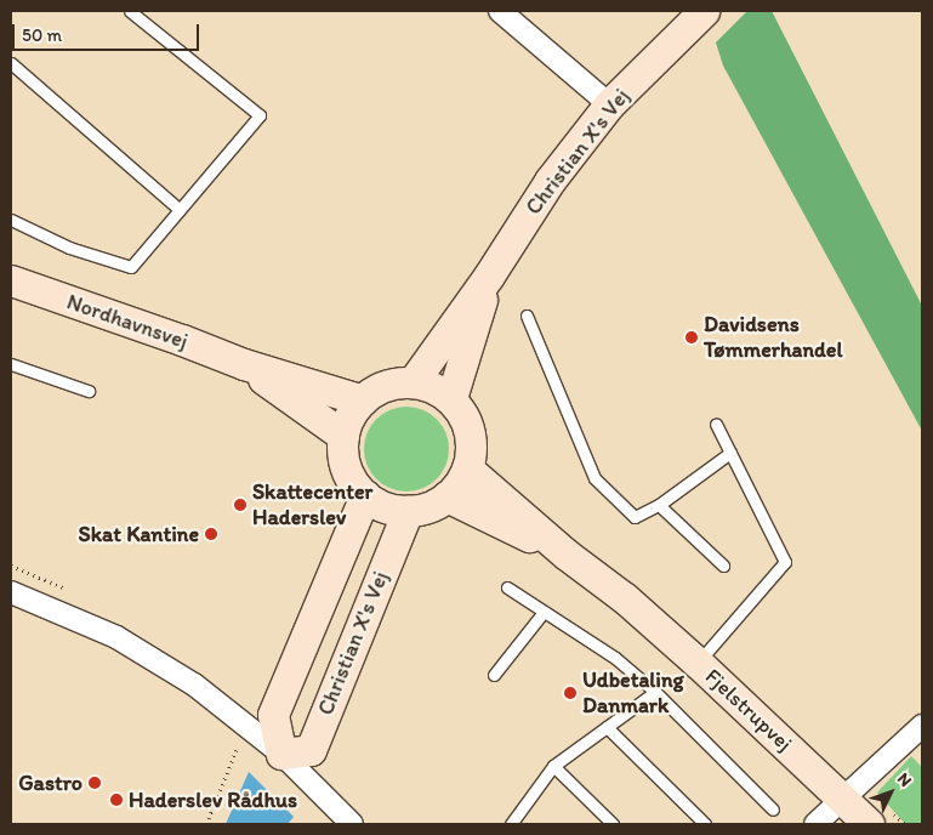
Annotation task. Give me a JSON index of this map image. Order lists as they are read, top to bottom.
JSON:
{
  "streets": {
    "street": ["Christian X's Vej", "Nordhavnsvej", "Fjelstrupvej"]
  },
  "crossings": [
    ["Christian X's Vej", "Nordhavnsvej"],
    ["Christian X's Vej", "Fjelstrupvej"],
    ["Nordhavnsvej", "Fjelstrupvej"]
  ],
  "places": [
    "Davidsens Tømmerhandel",
    "Skattecenter Haderslev",
    "Skat Kantine",
    "Udbetaling Danmark",
    "Gastro",
    "Haderslev Rådhus"
  ],
  "scale_bar": "50 m",
  "north": "top right"
}
